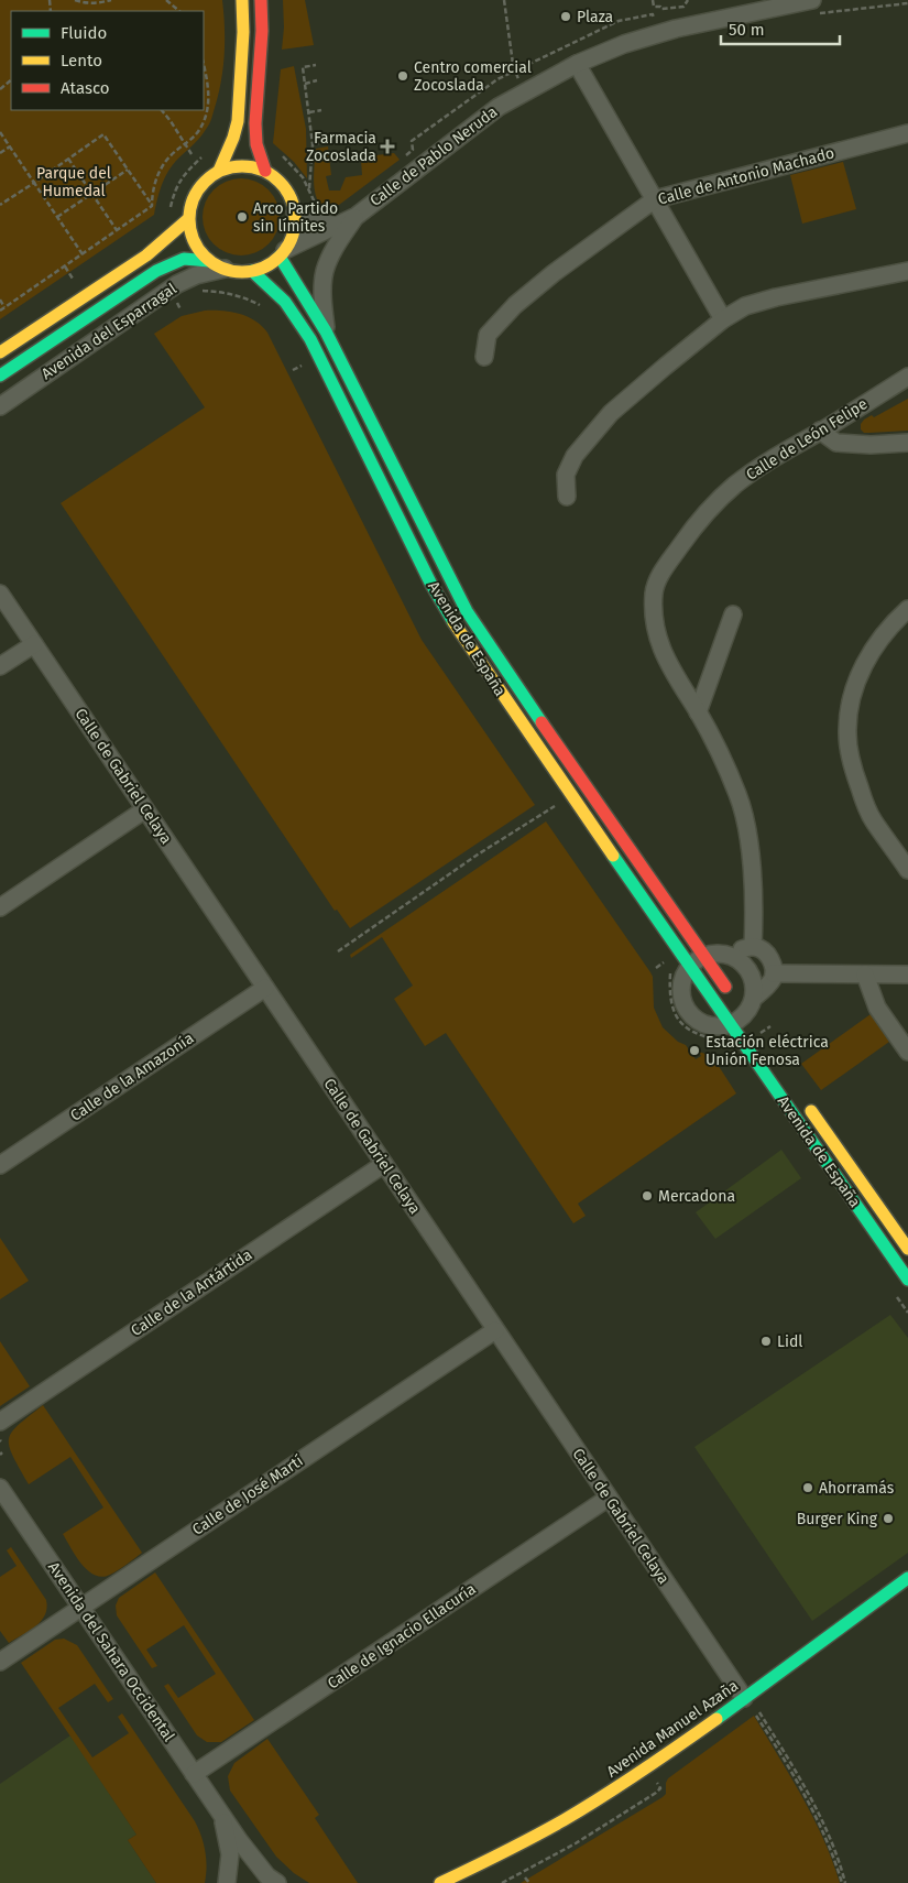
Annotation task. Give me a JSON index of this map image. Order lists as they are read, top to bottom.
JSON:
{
  "streets": {
    "street": [
      "Calle de Pablo Neruda",
      "Calle de Antonio Machado",
      "Avenida del Esparragal",
      "Calle de León Felipe",
      "Avenida de España",
      "Calle de Gabriel Celaya",
      "Calle de la Amazonía",
      "Calle de la Antártida",
      "Calle de José Martí",
      "Calle de Ignacio Ellacuría",
      "Avenida del Sahara Occidental",
      "Avenida Manuel Azaña"
    ]
  },
  "crossings": [
    ["Calle de Pablo Neruda", "Avenida del Esparragal"],
    ["Calle de Pablo Neruda", "Avenida de España"],
    ["Avenida del Esparragal", "Avenida de España"],
    ["Calle de Gabriel Celaya", "Calle de la Amazonía"],
    ["Calle de Gabriel Celaya", "Calle de la Antártida"],
    ["Calle de Gabriel Celaya", "Calle de José Martí"],
    ["Calle de Gabriel Celaya", "Calle de Ignacio Ellacuría"],
    ["Calle de Gabriel Celaya", "Avenida Manuel Azaña"],
    ["Calle de José Martí", "Avenida del Sahara Occidental"],
    ["Calle de Ignacio Ellacuría", "Avenida del Sahara Occidental"]
  ],
  "parks": ["Parque del Humedal"],
  "places": {
    "other": [
      "Plaza",
      "Centro comercial Zocoslada",
      "Arco Partido sin límites",
      "Estación eléctrica Unión Fenosa",
      "Mercadona",
      "Lidl",
      "Ahorramás",
      "Burger King"
    ],
    "health": ["Farmacia Zocoslada"]
  },
  "legend": ["Fluido", "Lento", "Atasco"],
  "scale_bar": "50 m"
}
